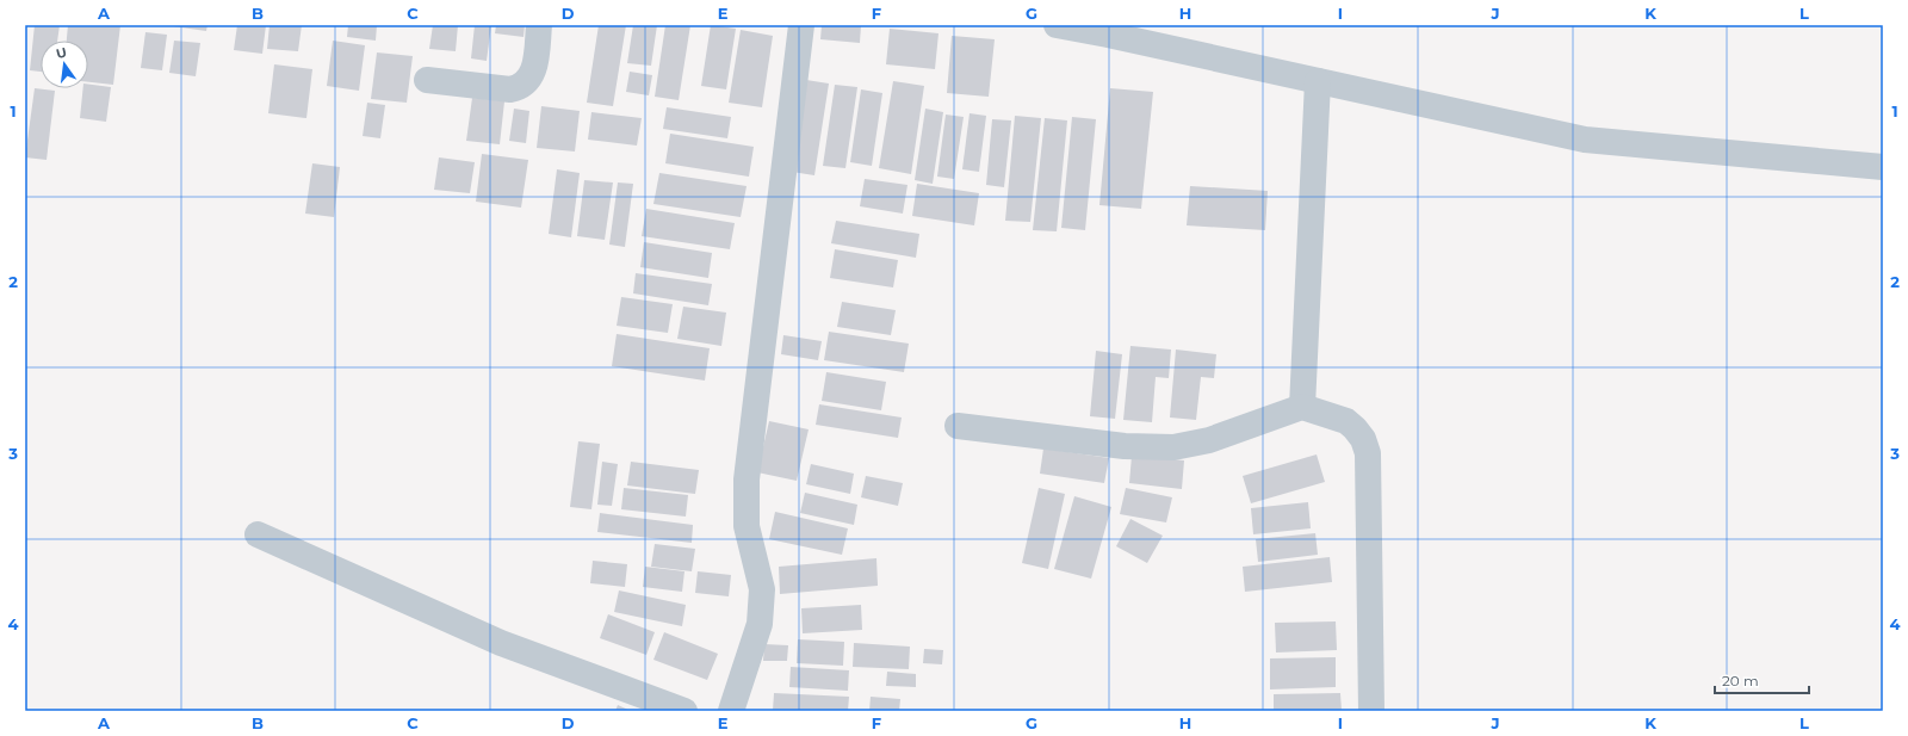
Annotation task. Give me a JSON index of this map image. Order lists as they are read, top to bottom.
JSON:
{
  "scale_bar": "20 m",
  "north": "top",
  "grid": {
    "columns": [
      "A",
      "B",
      "C",
      "D",
      "E",
      "F",
      "G",
      "H",
      "I",
      "J",
      "K",
      "L"
    ],
    "rows": [
      "1",
      "2",
      "3",
      "4"
    ]
  }
}
